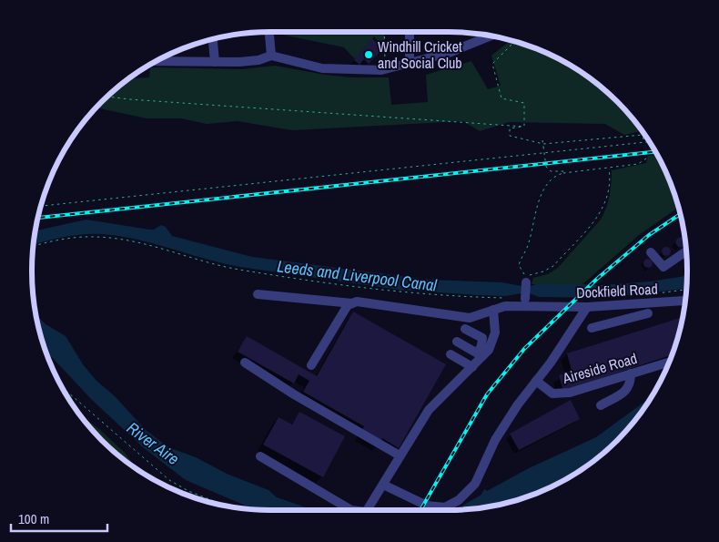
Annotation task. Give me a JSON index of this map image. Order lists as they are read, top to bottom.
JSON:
{
  "streets": {
    "street": ["Dockfield Road", "Aireside Road"]
  },
  "water": ["Leeds and Liverpool Canal", "River Aire"],
  "places": ["Windhill Cricket and Social Club"],
  "scale_bar": "100 m"
}
